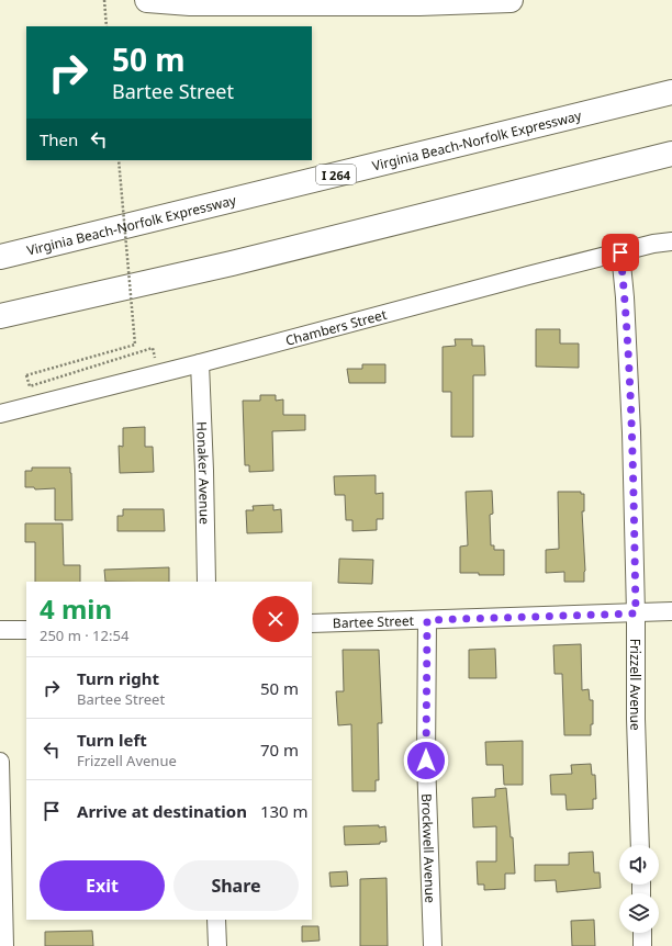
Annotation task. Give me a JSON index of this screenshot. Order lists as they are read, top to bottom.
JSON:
{
  "streets": {
    "highway": ["Virginia Beach-Norfolk Expressway", "I 264"],
    "street": [
      "Chambers Street",
      "Honaker Avenue",
      "Bartee Street",
      "Frizzell Avenue",
      "Brockwell Avenue"
    ]
  },
  "crossings": [
    ["Chambers Street", "Honaker Avenue"],
    ["Chambers Street", "Frizzell Avenue"],
    ["Bartee Street", "Frizzell Avenue"],
    ["Bartee Street", "Brockwell Avenue"]
  ],
  "page": {
    "turn": ["50 m", "Bartee Street"],
    "then": "Then",
    "heading": ["4 min", "250 m · 12:54"],
    "list": [
      {
        "name": "Turn right",
        "note": "Bartee Street",
        "value": "50 m"
      },
      {
        "name": "Turn left",
        "note": "Frizzell Avenue",
        "value": "70 m"
      },
      {
        "name": "Arrive at destination",
        "value": "130 m"
      }
    ],
    "buttons": ["Exit", "Share"]
  }
}
